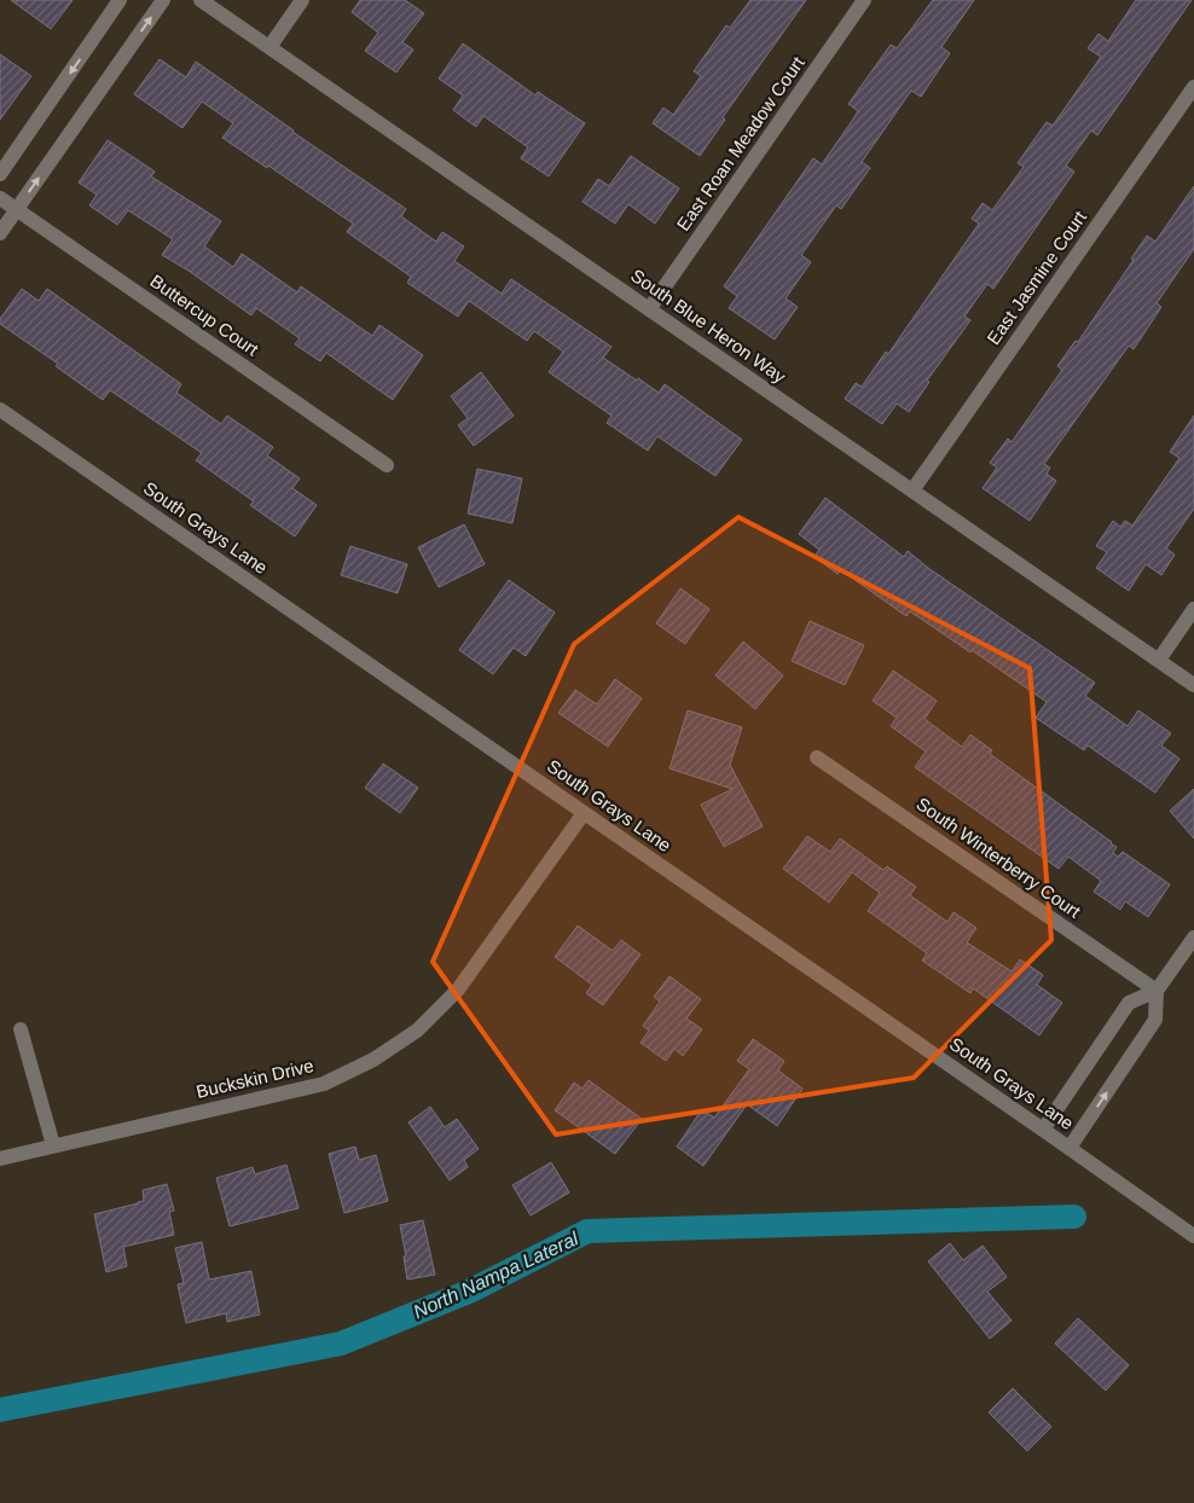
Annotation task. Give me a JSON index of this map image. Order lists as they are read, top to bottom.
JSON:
{
  "streets": {
    "street": [
      "East Roan Meadow Court",
      "East Jasmine Court",
      "Buttercup Court",
      "South Blue Heron Way",
      "South Grays Lane",
      "South Winterberry Court",
      "Buckskin Drive"
    ]
  },
  "crossings": [
    ["East Roan Meadow Court", "South Blue Heron Way"],
    ["East Jasmine Court", "South Blue Heron Way"],
    ["South Grays Lane", "Buckskin Drive"]
  ],
  "water": ["North Nampa Lateral"]
}
